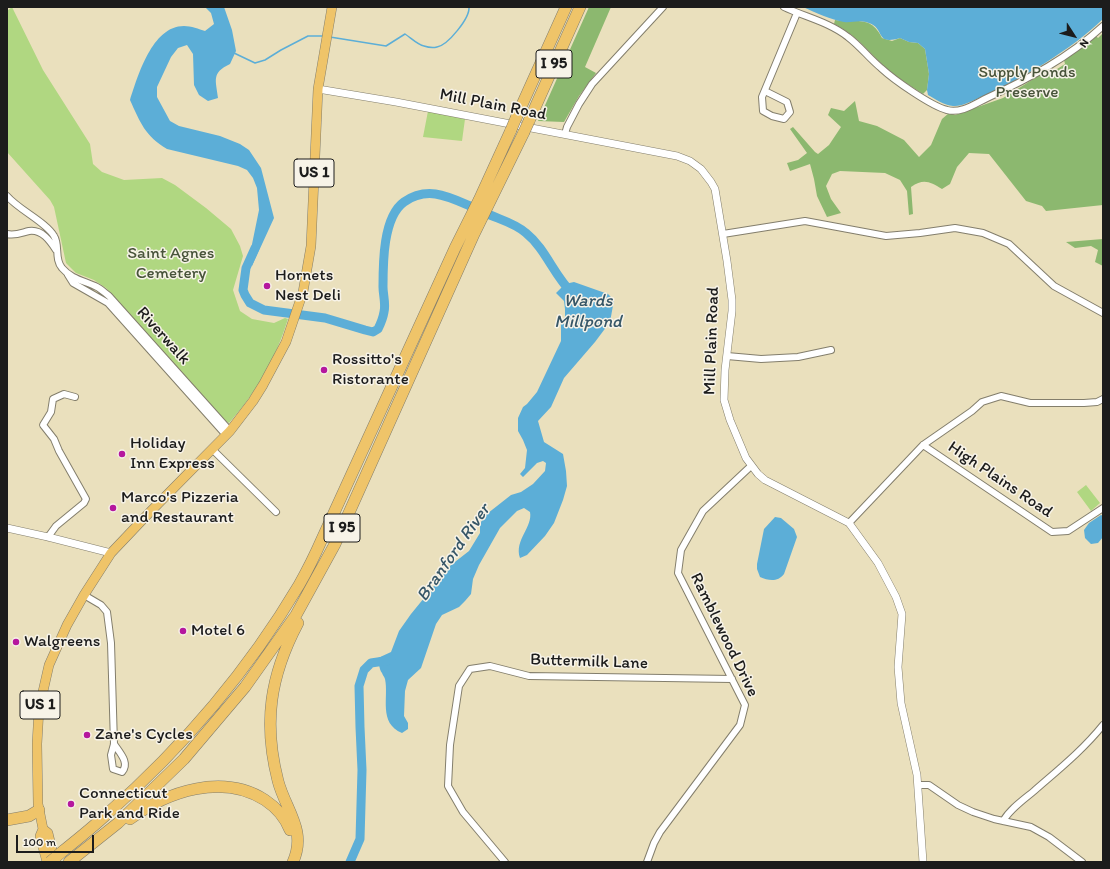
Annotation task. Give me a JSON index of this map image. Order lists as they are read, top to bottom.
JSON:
{
  "streets": {
    "highway": ["I 95"],
    "main road": ["US 1"],
    "street": [
      "Mill Plain Road",
      "Riverwalk",
      "High Plains Road",
      "Ramblewood Drive",
      "Buttermilk Lane"
    ]
  },
  "crossings": [
    ["Mill Plain Road", "US 1"],
    ["Mill Plain Road", "Ramblewood Drive"],
    ["US 1", "Riverwalk"],
    ["Ramblewood Drive", "Buttermilk Lane"]
  ],
  "water": ["Wards Millpond", "Branford River"],
  "parks": ["Supply Ponds Preserve", "Saint Agnes Cemetery"],
  "places": [
    "Hornets Nest Deli",
    "Rossitto's Ristorante",
    "Holiday Inn Express",
    "Marco's Pizzeria and Restaurant",
    "Motel 6",
    "Walgreens",
    "Zane's Cycles",
    "Connecticut Park and Ride"
  ],
  "scale_bar": "100 m",
  "north": "bottom right"
}
